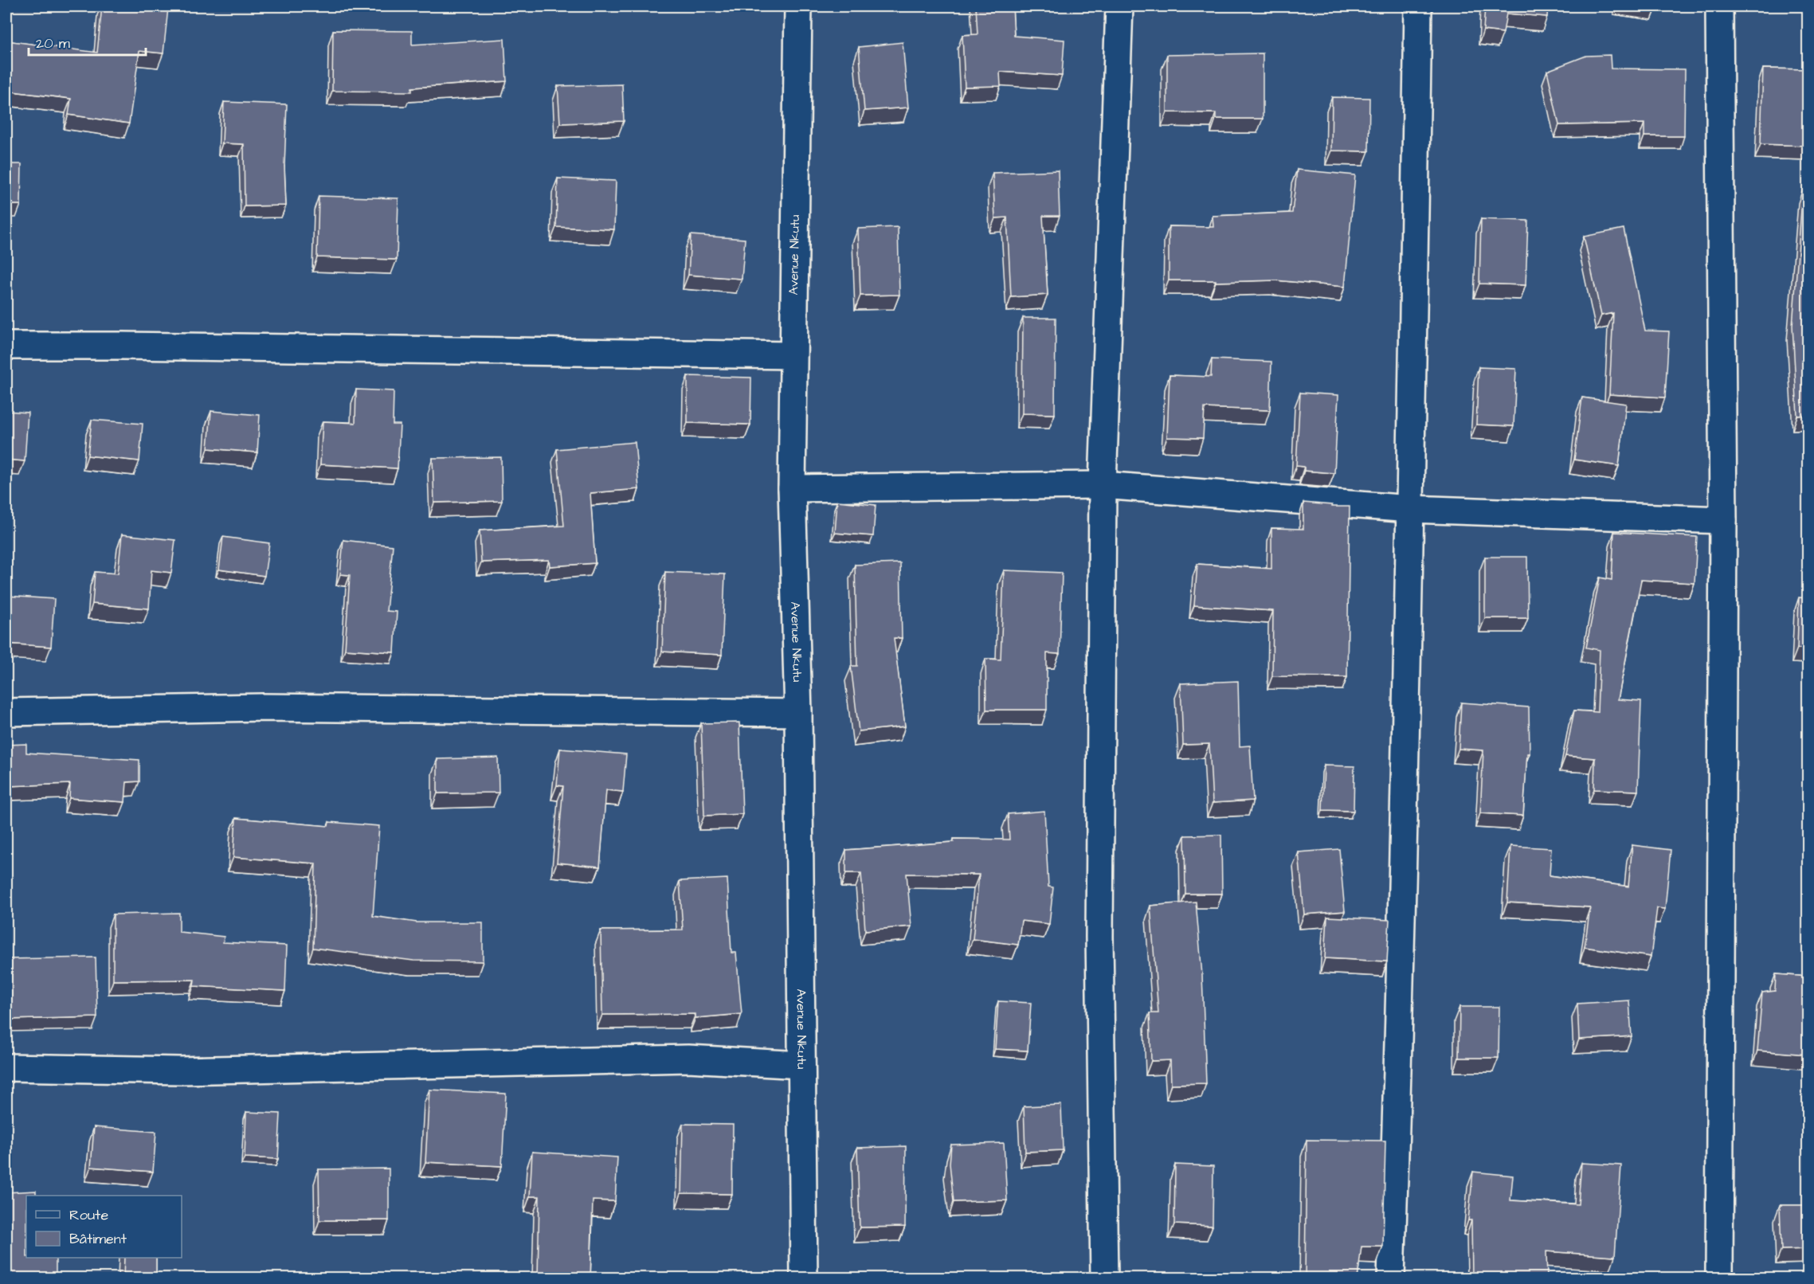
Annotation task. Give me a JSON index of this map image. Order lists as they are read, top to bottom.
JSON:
{
  "streets": {
    "street": ["Avenue Nkutu"]
  },
  "legend": ["Route", "Bâtiment"],
  "scale_bar": "20 m"
}
